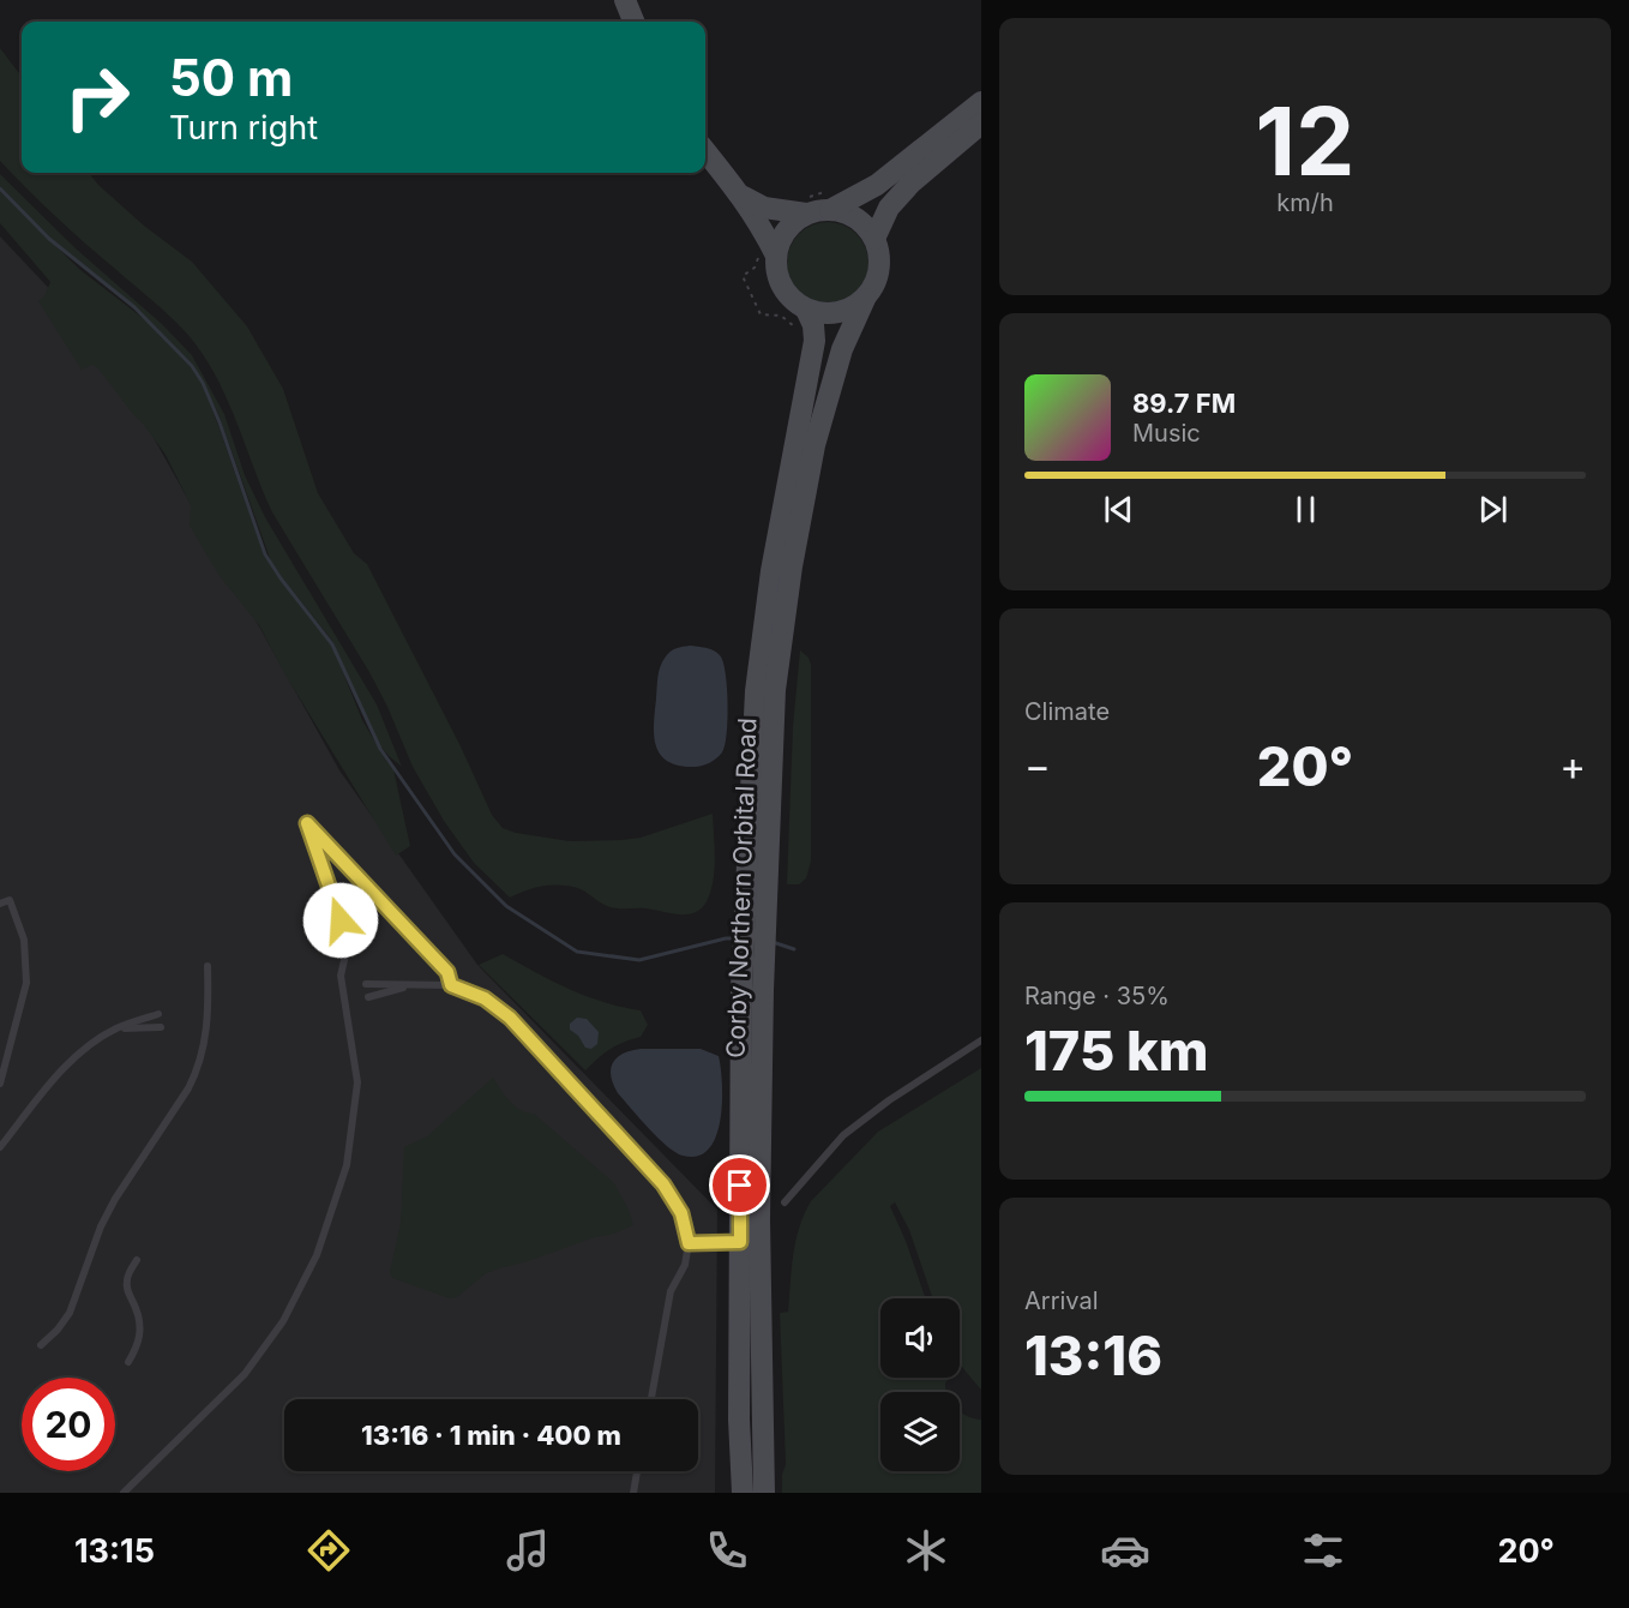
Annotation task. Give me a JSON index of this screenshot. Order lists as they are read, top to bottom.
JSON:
{
  "streets": {
    "street": ["Corby Northern Orbital Road"]
  },
  "page": {
    "tile": [
      ["12", "km/h"],
      "Climate",
      ["Range · 35%", "175 km"],
      ["Arrival", "13:16"]
    ],
    "turn": ["50 m", "Turn right"],
    "song": ["89.7 FM", "Music"],
    "heat": ["−", "20°", "+"],
    "limit": "20",
    "trip": "13:16 · 1 min · 400 m",
    "tabs": ["13:15", "20°"]
  }
}
